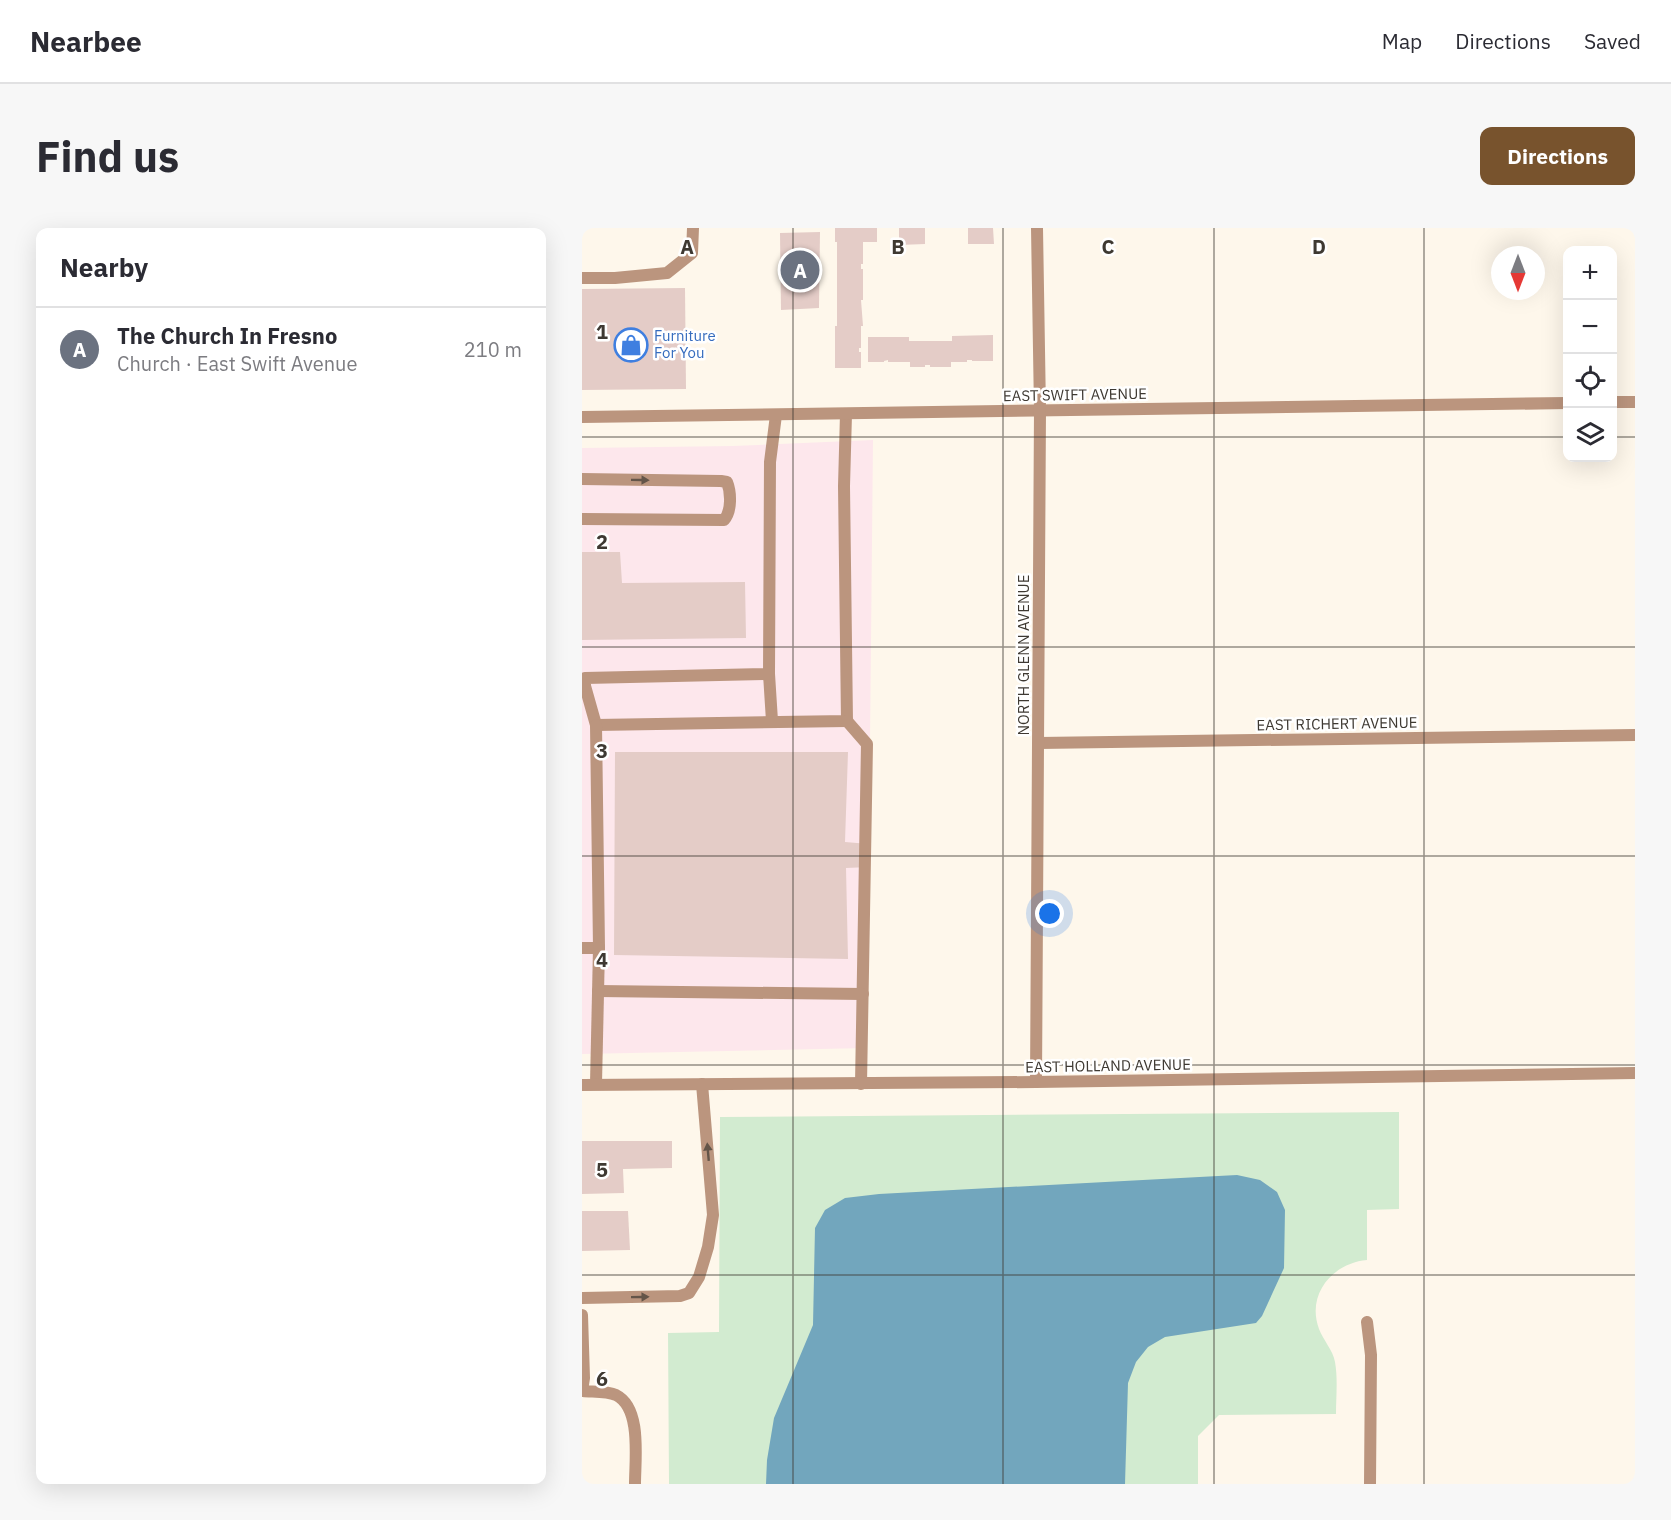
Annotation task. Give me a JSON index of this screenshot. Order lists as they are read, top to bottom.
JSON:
{
  "streets": {
    "street": [
      "EAST SWIFT AVENUE",
      "NORTH GLENN AVENUE",
      "EAST RICHERT AVENUE",
      "EAST HOLLAND AVENUE"
    ]
  },
  "crossings": [
    ["EAST SWIFT AVENUE", "NORTH GLENN AVENUE"],
    ["NORTH GLENN AVENUE", "EAST RICHERT AVENUE"],
    ["NORTH GLENN AVENUE", "EAST HOLLAND AVENUE"]
  ],
  "places": {
    "shop": ["Furniture For You"]
  },
  "north": "bottom",
  "page": {
    "header": "Nearbee",
    "nav": ["Map", "Directions", "Saved"],
    "buttons": "Directions",
    "title": "Find us",
    "heading": "Nearby",
    "map_buttons": ["+", "−"],
    "pins": "A",
    "list": [
      {
        "mark": "A",
        "name": "The Church In Fresno",
        "note": "Church · East Swift Avenue",
        "value": "210 m"
      }
    ]
  },
  "grid": {
    "columns": [
      "A",
      "B",
      "C",
      "D"
    ],
    "rows": [
      "1",
      "2",
      "3",
      "4",
      "5",
      "6"
    ]
  }
}
